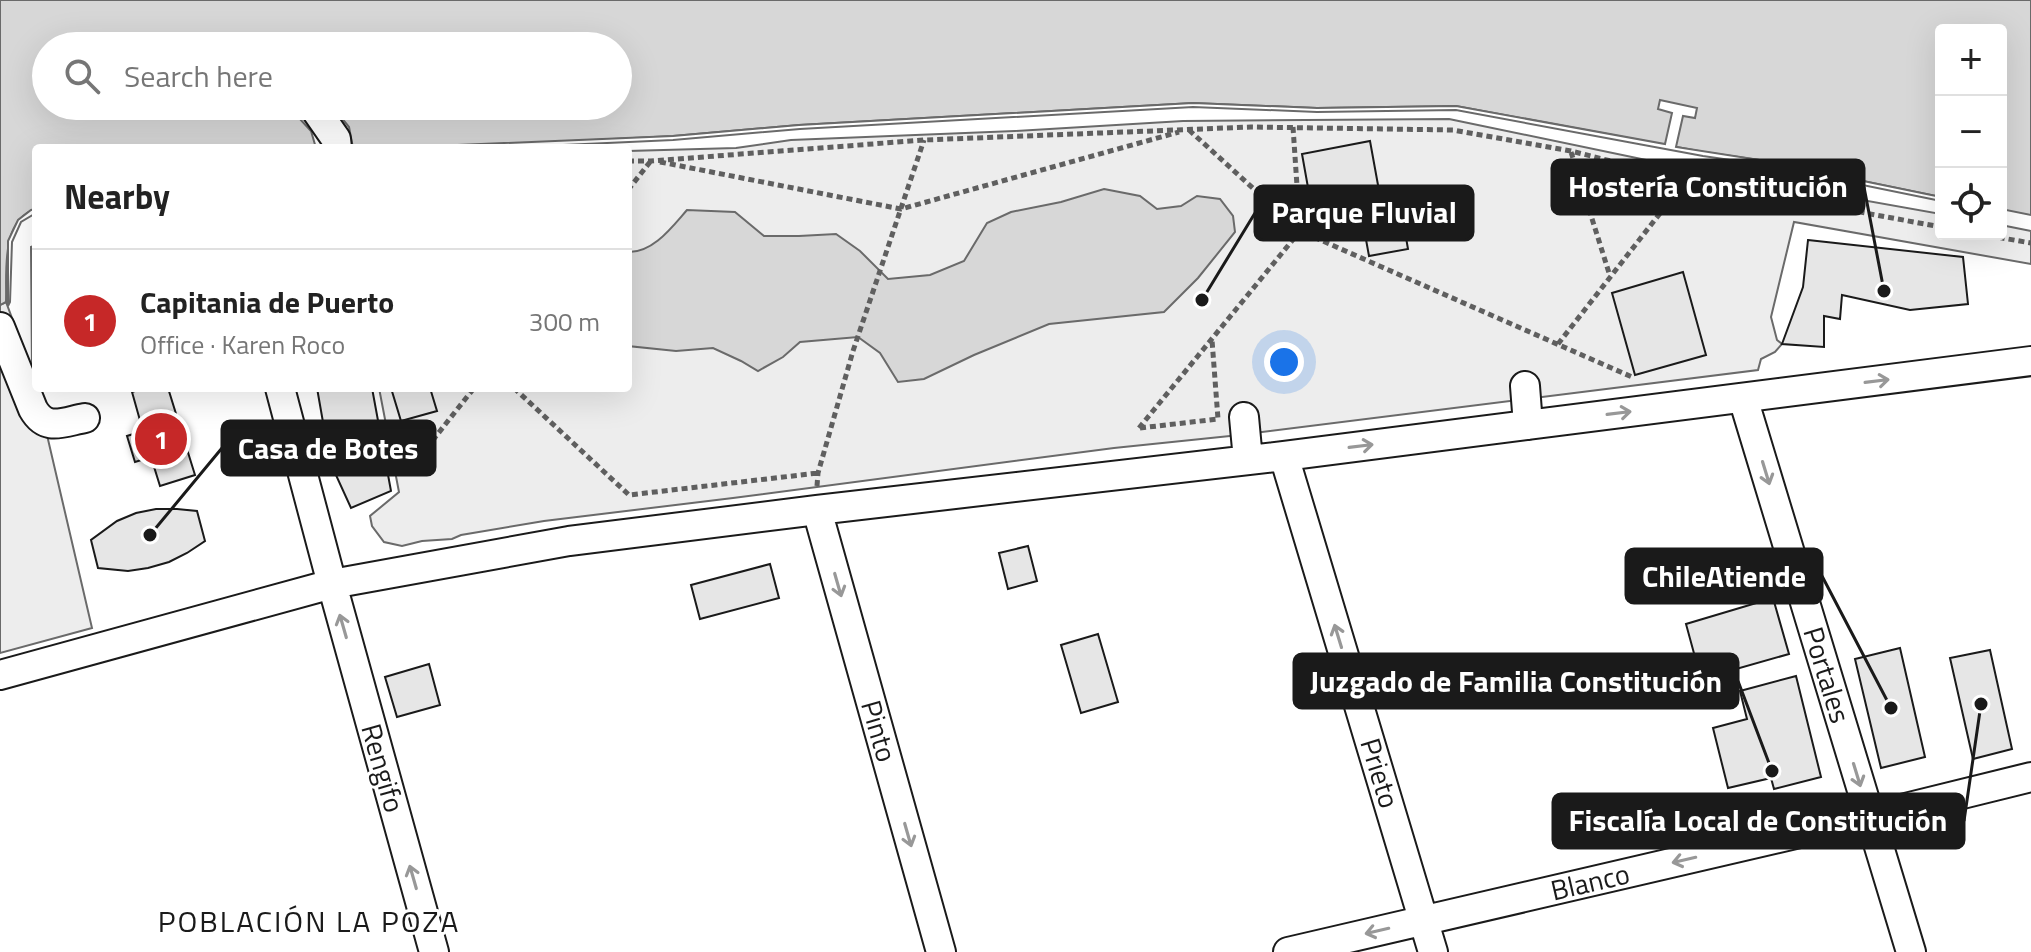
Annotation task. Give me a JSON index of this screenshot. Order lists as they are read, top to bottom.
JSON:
{
  "streets": {
    "street": [
      "Portales",
      "Pinto",
      "Rengifo",
      "Prieto",
      "Blanco"
    ]
  },
  "crossings": [
    ["Portales", "Blanco"],
    ["Prieto", "Blanco"]
  ],
  "one_way": [
    "Portales",
    "Pinto",
    "Rengifo",
    "Prieto",
    "Blanco"
  ],
  "districts": ["POBLACIÓN LA POZA"],
  "places": [
    "Hostería Constitución",
    "Parque Fluvial",
    "Casa de Botes",
    "Fiscalía Local de Constitución",
    "ChileAtiende",
    "Juzgado de Familia Constitución"
  ],
  "page": {
    "map_buttons": ["+", "−"],
    "search": "Search here",
    "heading": "Nearby",
    "list": [
      {
        "mark": "1",
        "name": "Capitania de Puerto",
        "note": "Office · Karen Roco",
        "value": "300 m"
      }
    ],
    "pins": "1"
  }
}
